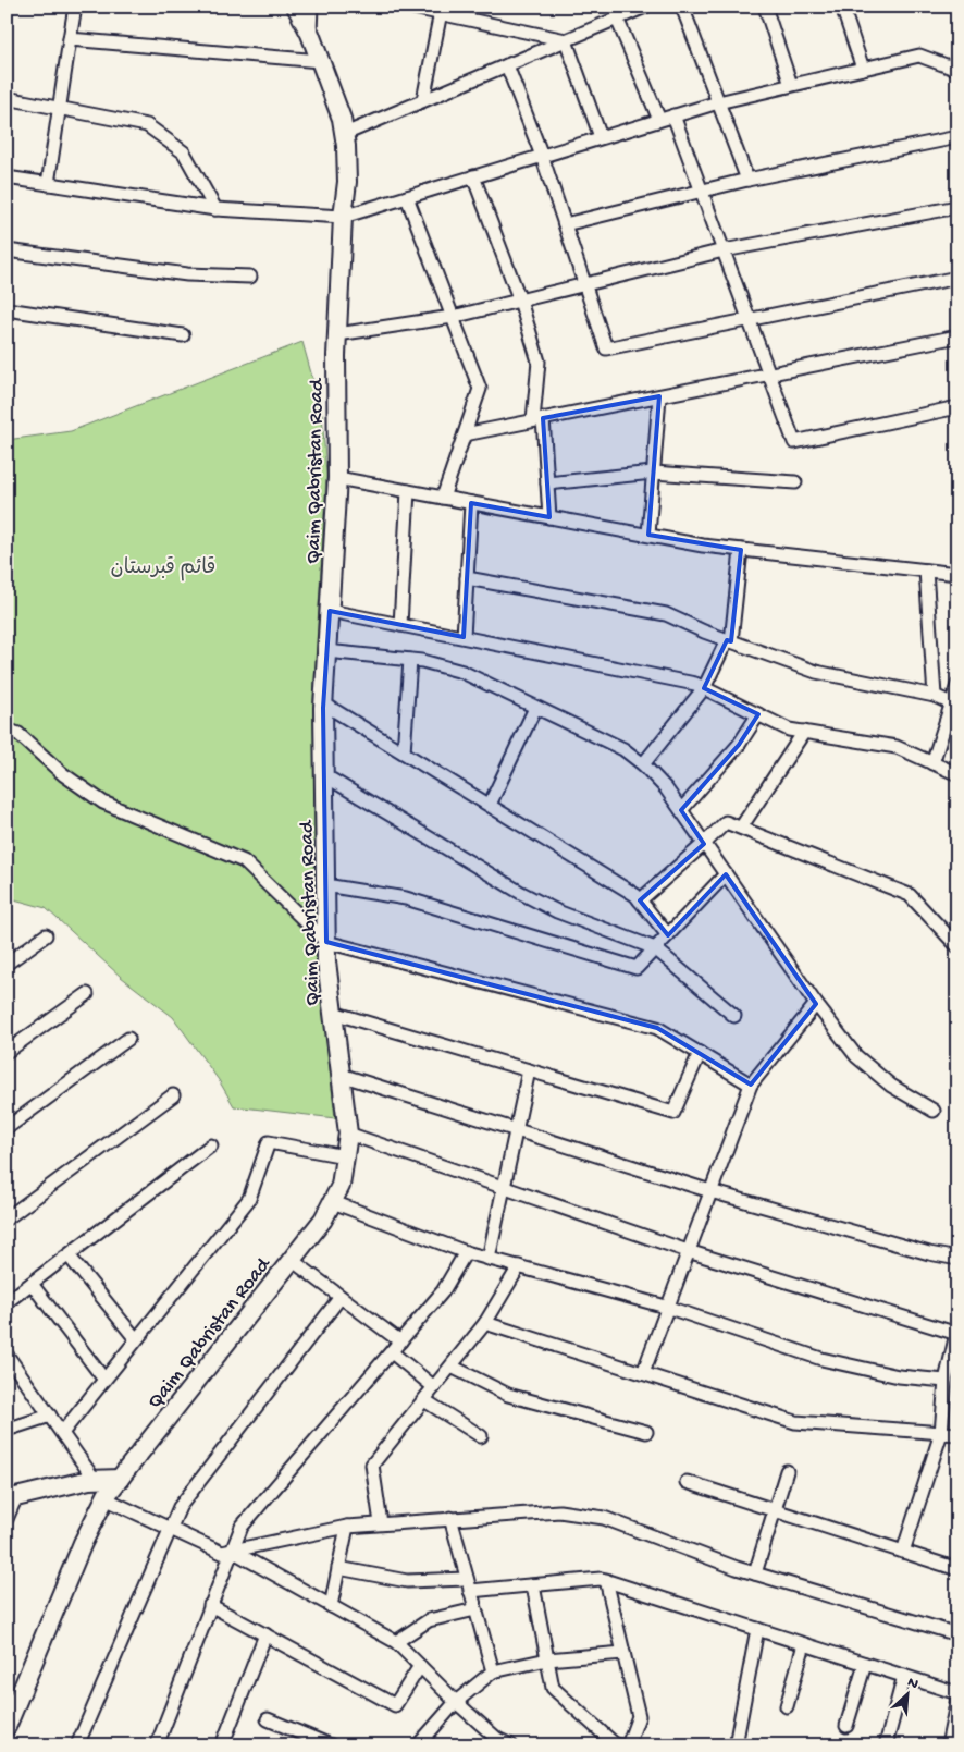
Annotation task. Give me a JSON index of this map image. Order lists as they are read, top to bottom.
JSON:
{
  "streets": {
    "street": ["Qaim Qabristan Road"]
  },
  "parks": ["قائم قبرستان"],
  "north": "top right"
}
